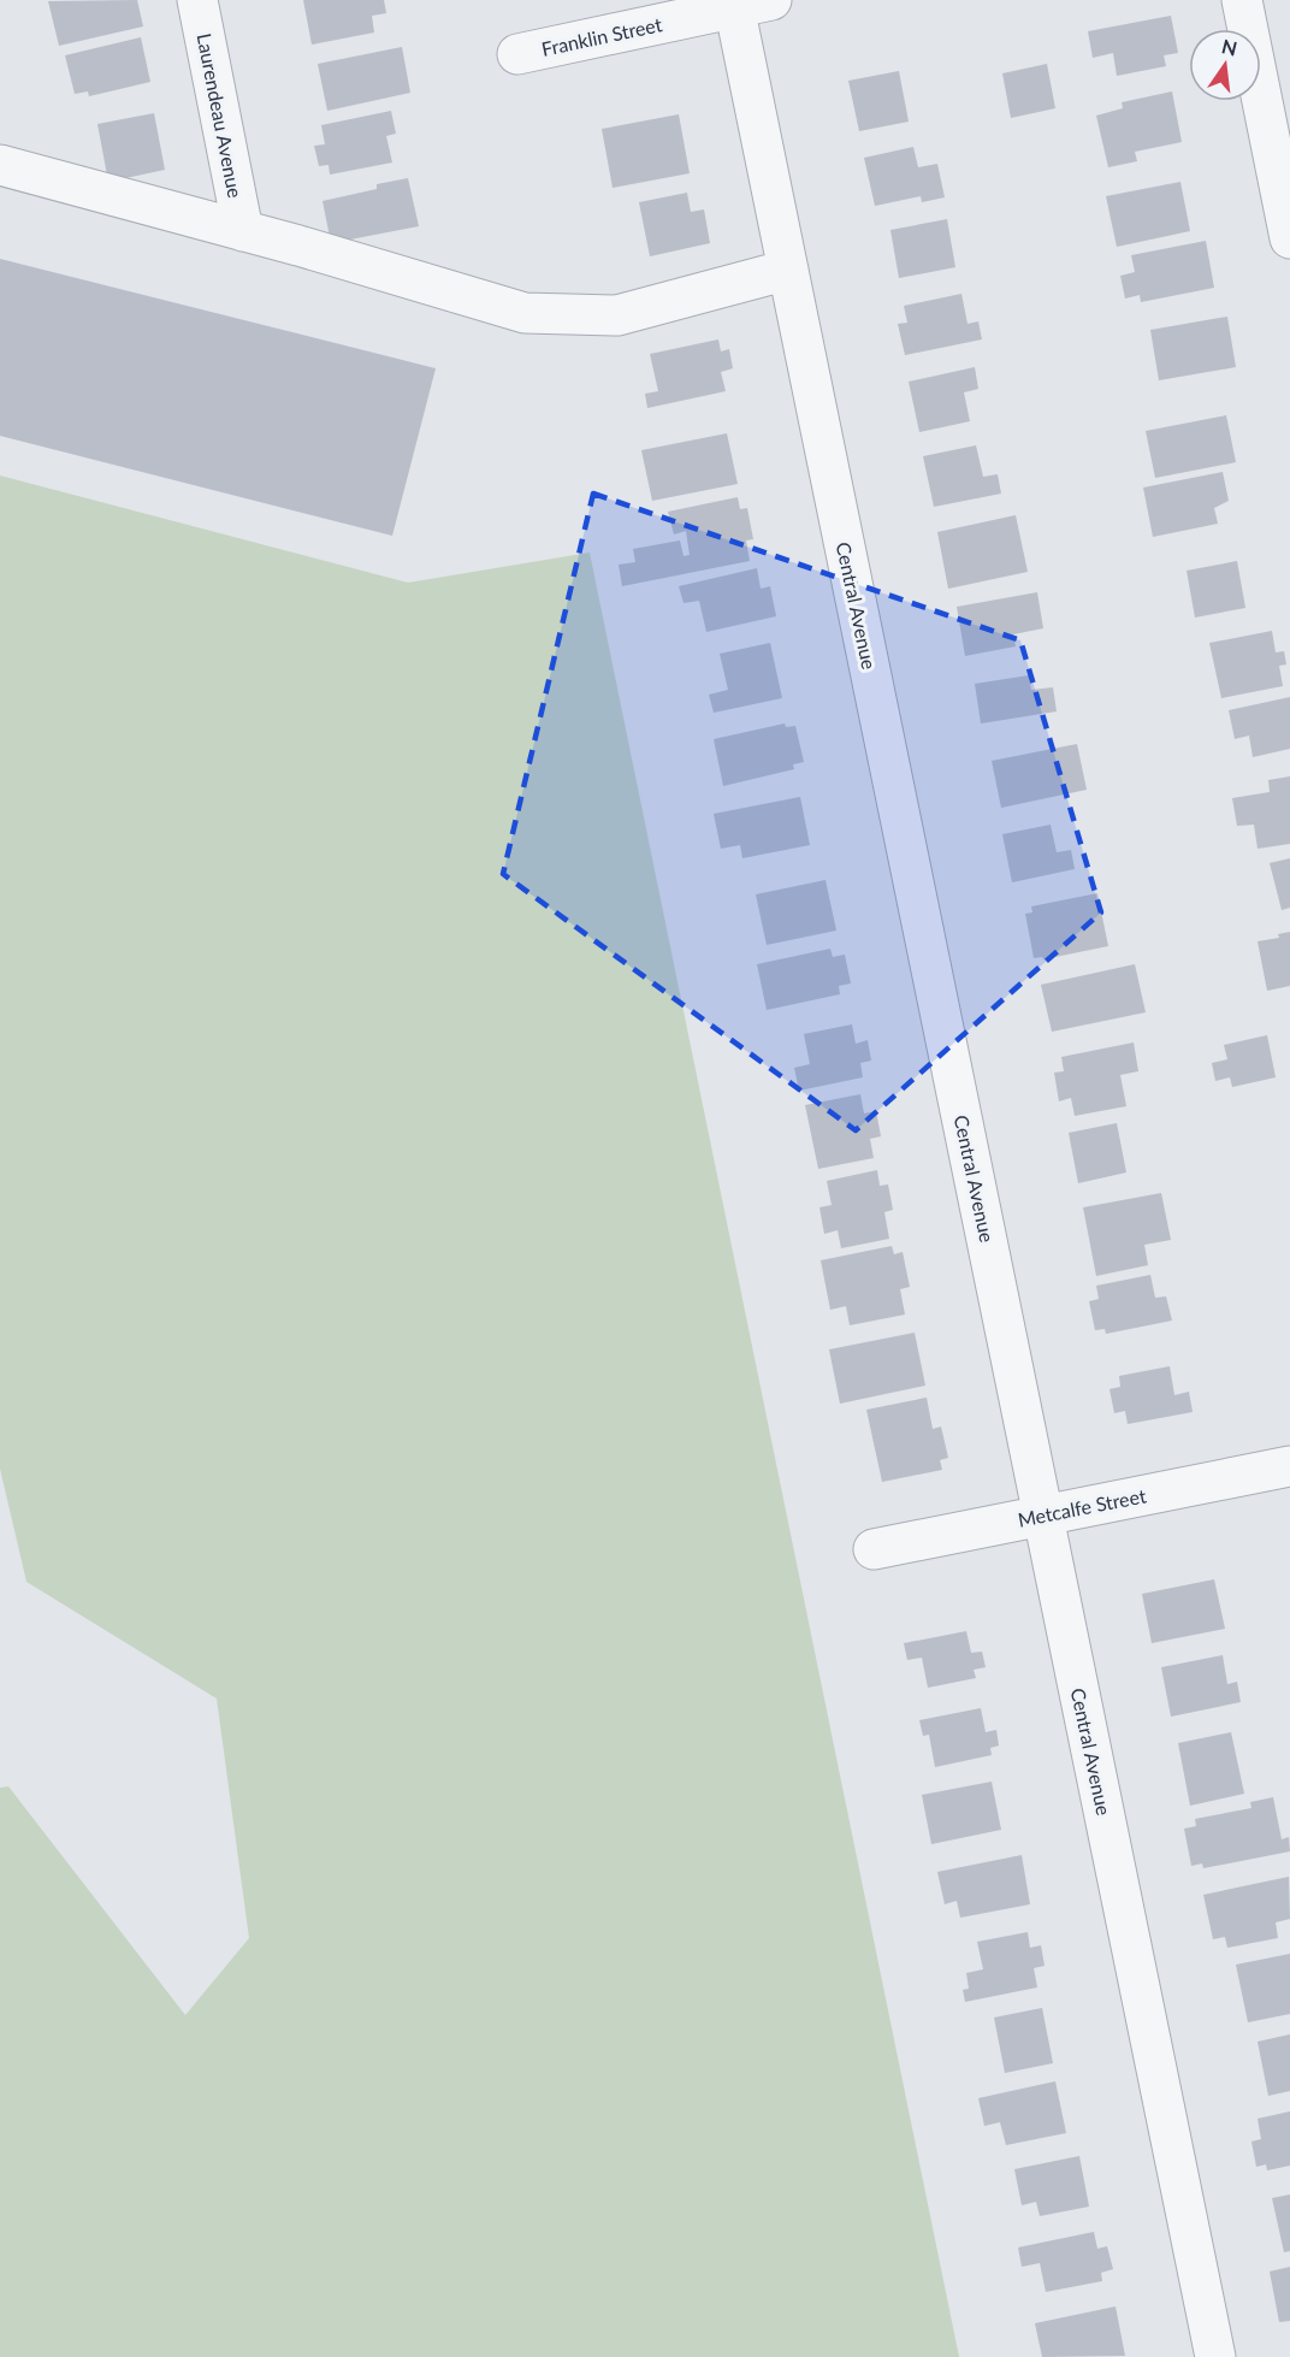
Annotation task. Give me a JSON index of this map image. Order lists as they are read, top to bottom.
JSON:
{
  "streets": {
    "street": [
      "Franklin Street",
      "Laurendeau Avenue",
      "Central Avenue",
      "Metcalfe Street"
    ]
  },
  "crossings": [
    ["Franklin Street", "Central Avenue"],
    ["Central Avenue", "Metcalfe Street"]
  ],
  "north": "top"
}
